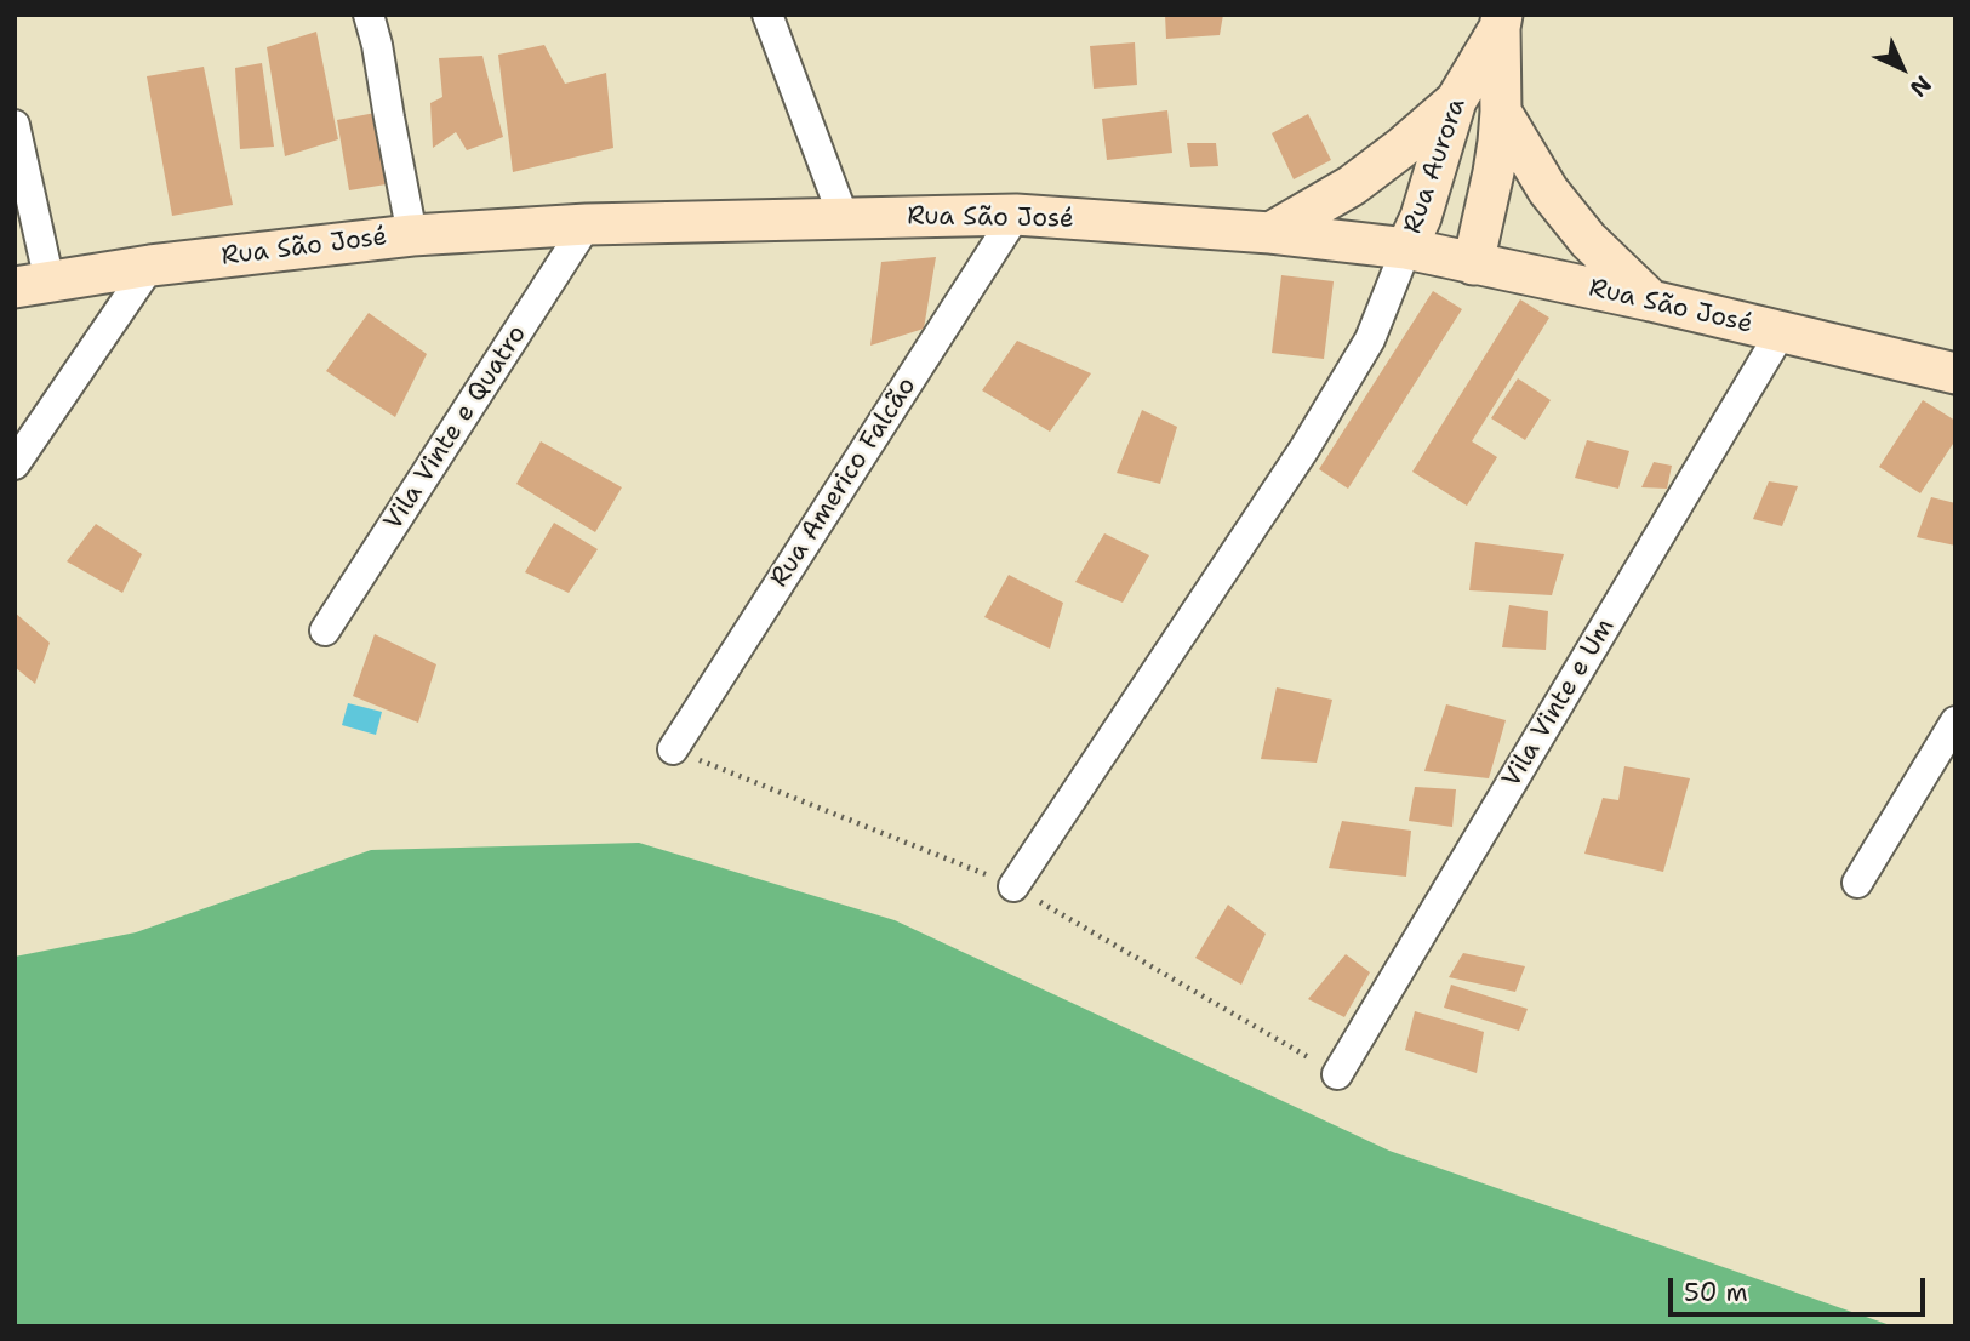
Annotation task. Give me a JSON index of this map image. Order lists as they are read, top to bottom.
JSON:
{
  "streets": {
    "main road": ["Rua Aurora", "Rua São José"],
    "street": ["Vila Vinte e Quatro", "Rua Americo Falcão", "Vila Vinte e Um"]
  },
  "crossings": [
    ["Rua Aurora", "Rua São José"],
    ["Rua São José", "Vila Vinte e Quatro"],
    ["Rua São José", "Rua Americo Falcão"],
    ["Rua São José", "Vila Vinte e Um"]
  ],
  "scale_bar": "50 m",
  "north": "bottom right"
}
